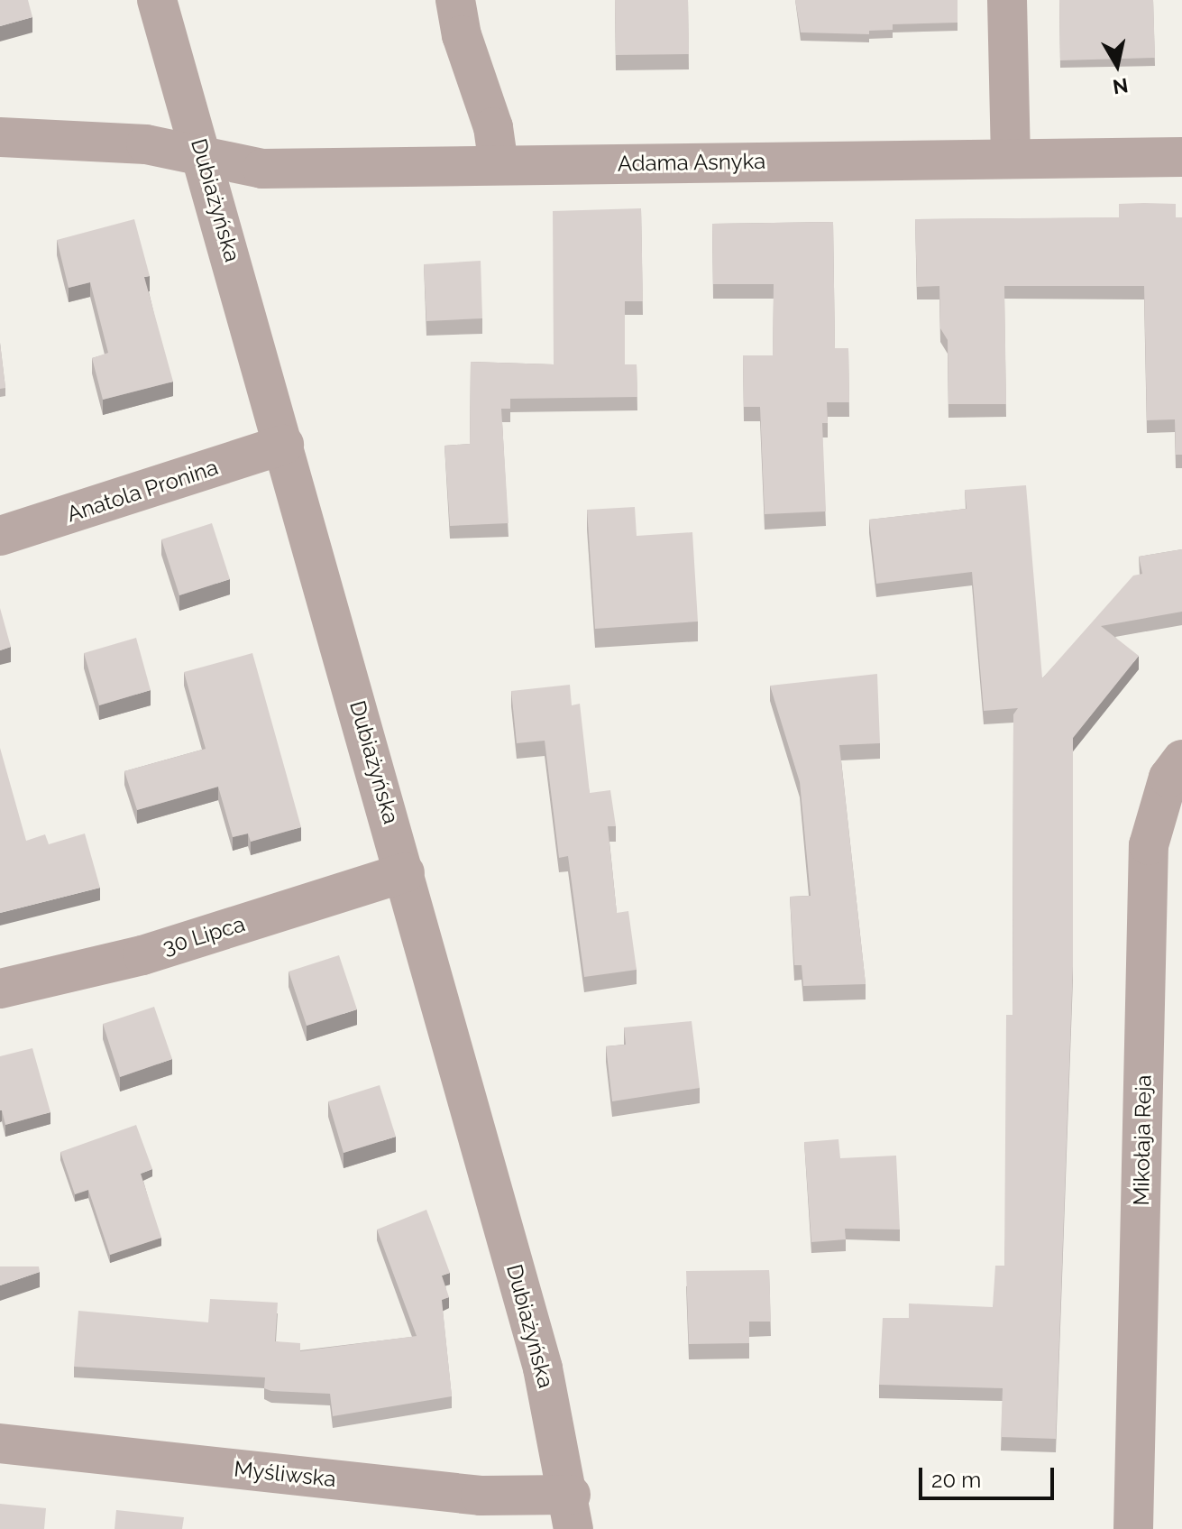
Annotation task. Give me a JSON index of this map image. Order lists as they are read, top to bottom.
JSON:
{
  "streets": {
    "street": [
      "Adama Asnyka",
      "Dubiażyńska",
      "Anatola Pronina",
      "30 Lipca",
      "Mikołaja Reja",
      "Myśliwska"
    ]
  },
  "crossings": [
    ["Adama Asnyka", "Dubiażyńska"],
    ["Dubiażyńska", "Anatola Pronina"],
    ["Dubiażyńska", "30 Lipca"],
    ["Dubiażyńska", "Myśliwska"]
  ],
  "scale_bar": "20 m",
  "north": "bottom"
}
